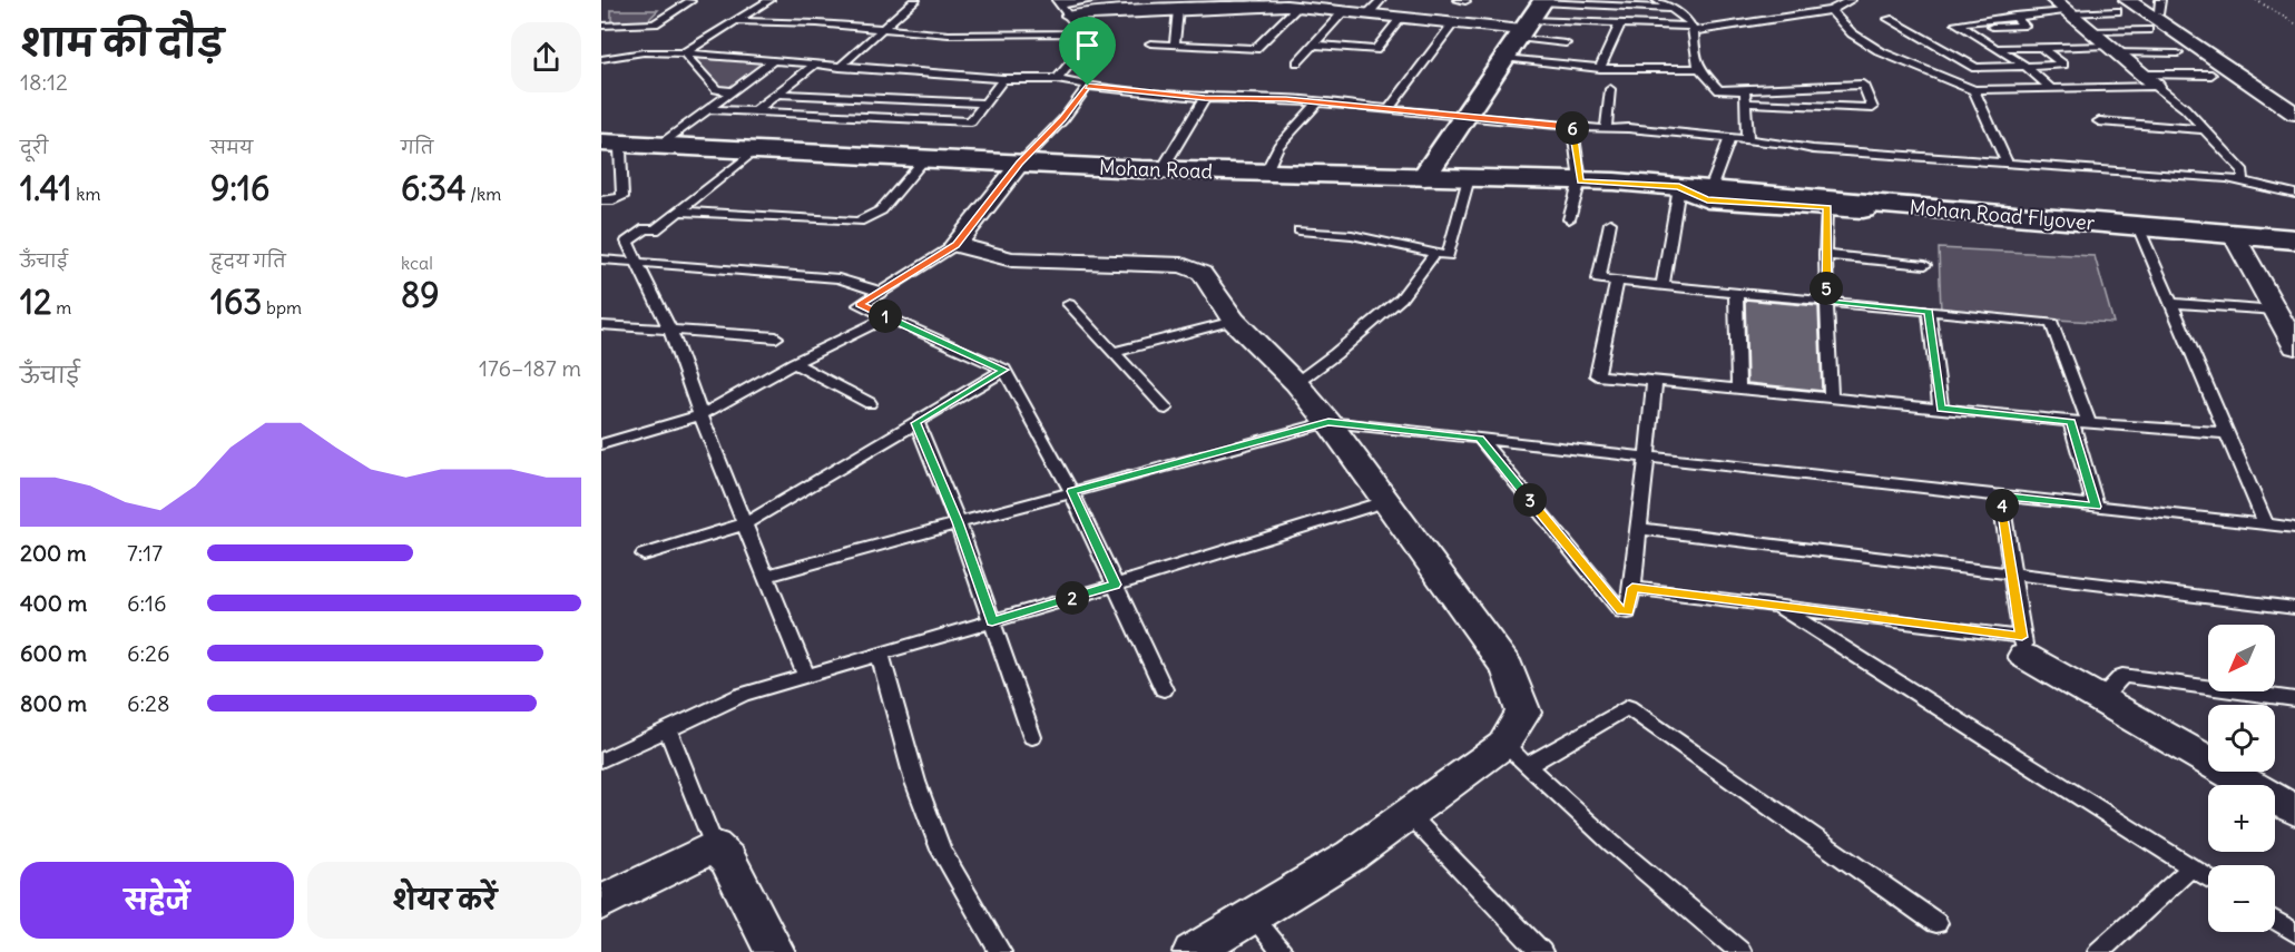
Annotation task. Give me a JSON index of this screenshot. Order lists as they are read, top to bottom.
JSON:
{
  "streets": {
    "main road": ["Mohan Road", "Mohan Road Flyover"]
  },
  "north": "bottom left",
  "page": {
    "heading": ["शाम की दौड़", "18:12"],
    "pins": [
      "6",
      "5",
      "1",
      "3",
      "4",
      "2"
    ],
    "stats": [
      ["दूरी", "1.41 km"],
      ["समय", "9:16"],
      ["गति", "6:34 /km"],
      ["ऊँचाई", "12 m"],
      ["हृदय गति", "163 bpm"],
      ["kcal", "89"]
    ],
    "chart": ["ऊँचाई", "176–187 m"],
    "list": [
      {
        "name": "200 m",
        "note": "7:17"
      },
      {
        "name": "400 m",
        "note": "6:16"
      },
      {
        "name": "600 m",
        "note": "6:26"
      },
      {
        "name": "800 m",
        "note": "6:28"
      }
    ],
    "map_buttons": ["+", "−"],
    "buttons": ["सहेजें", "शेयर करें"]
  }
}
